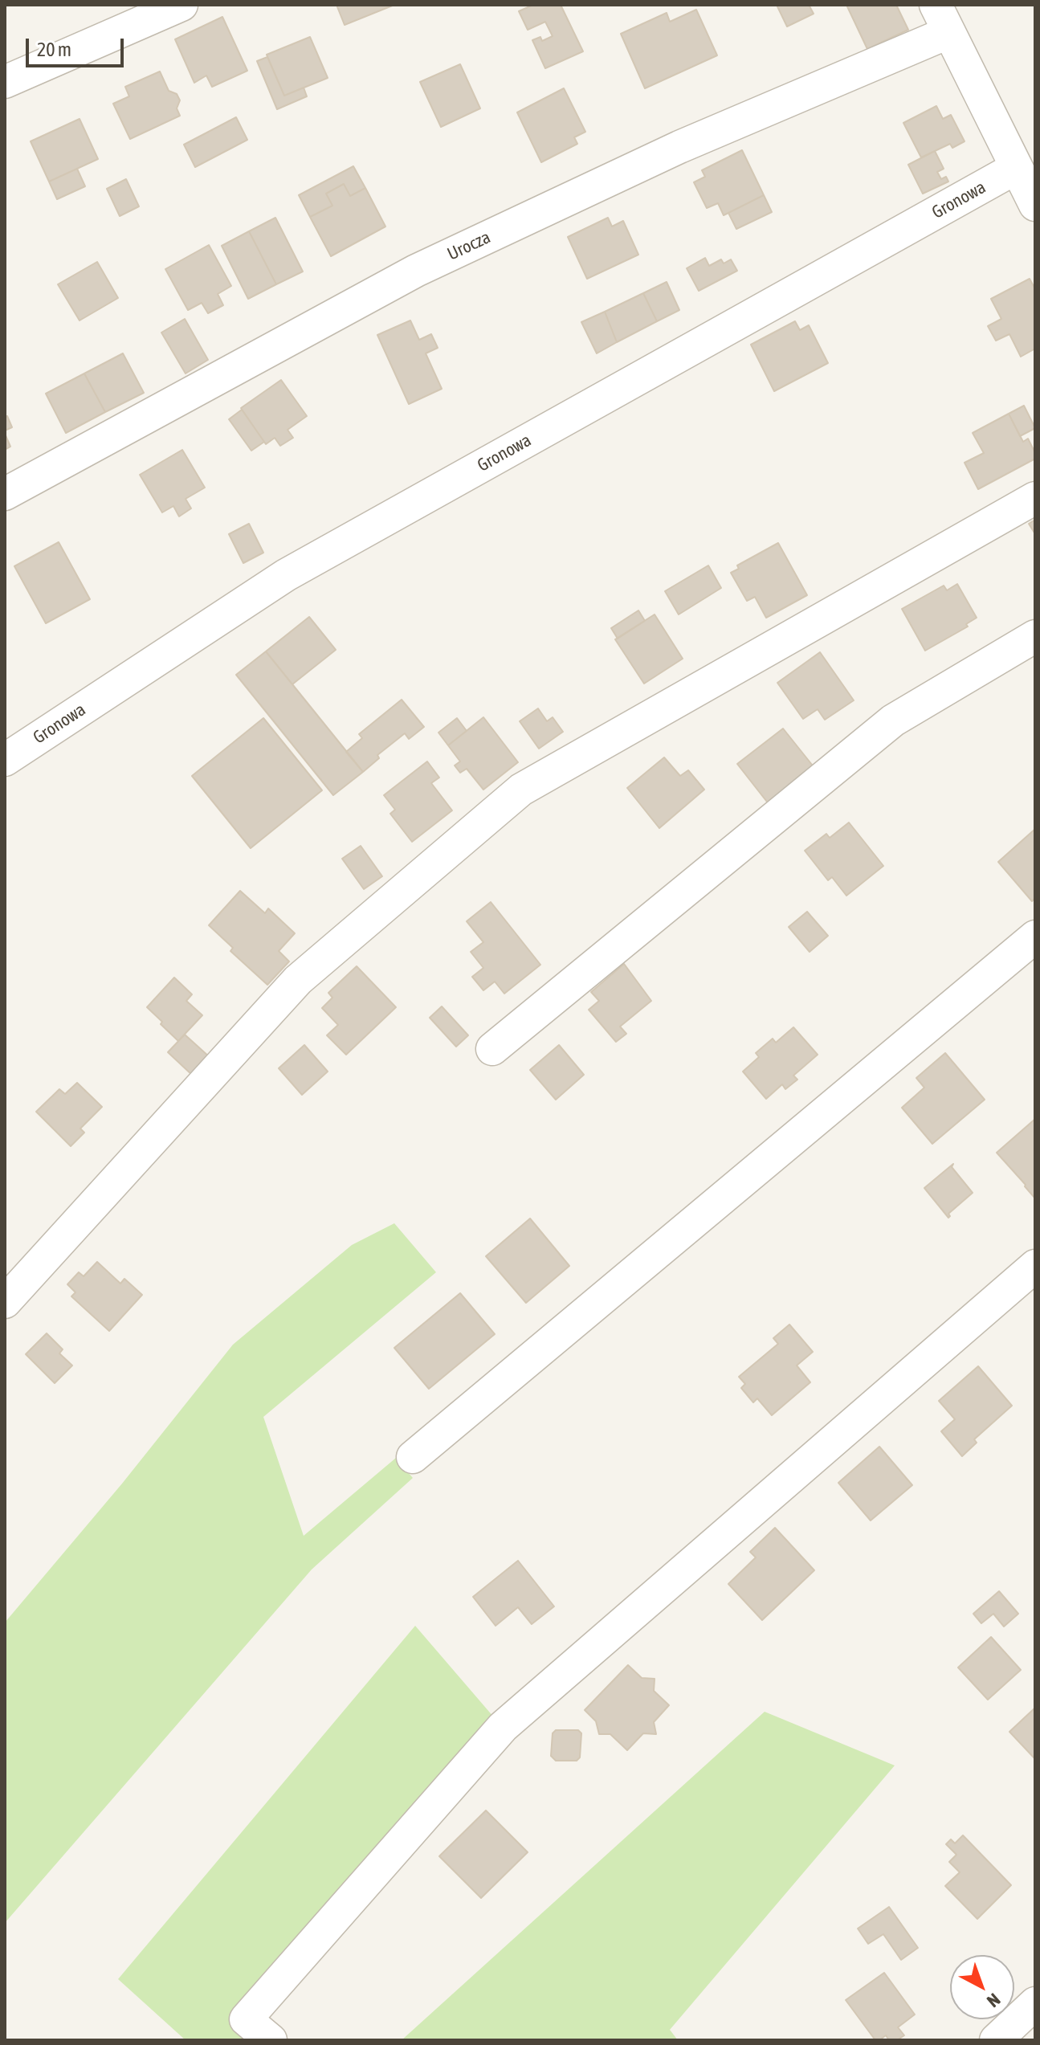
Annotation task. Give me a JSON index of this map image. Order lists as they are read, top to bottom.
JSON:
{
  "streets": {
    "street": ["Gronowa", "Urocza"]
  },
  "scale_bar": "20 m",
  "north": "bottom right"
}
